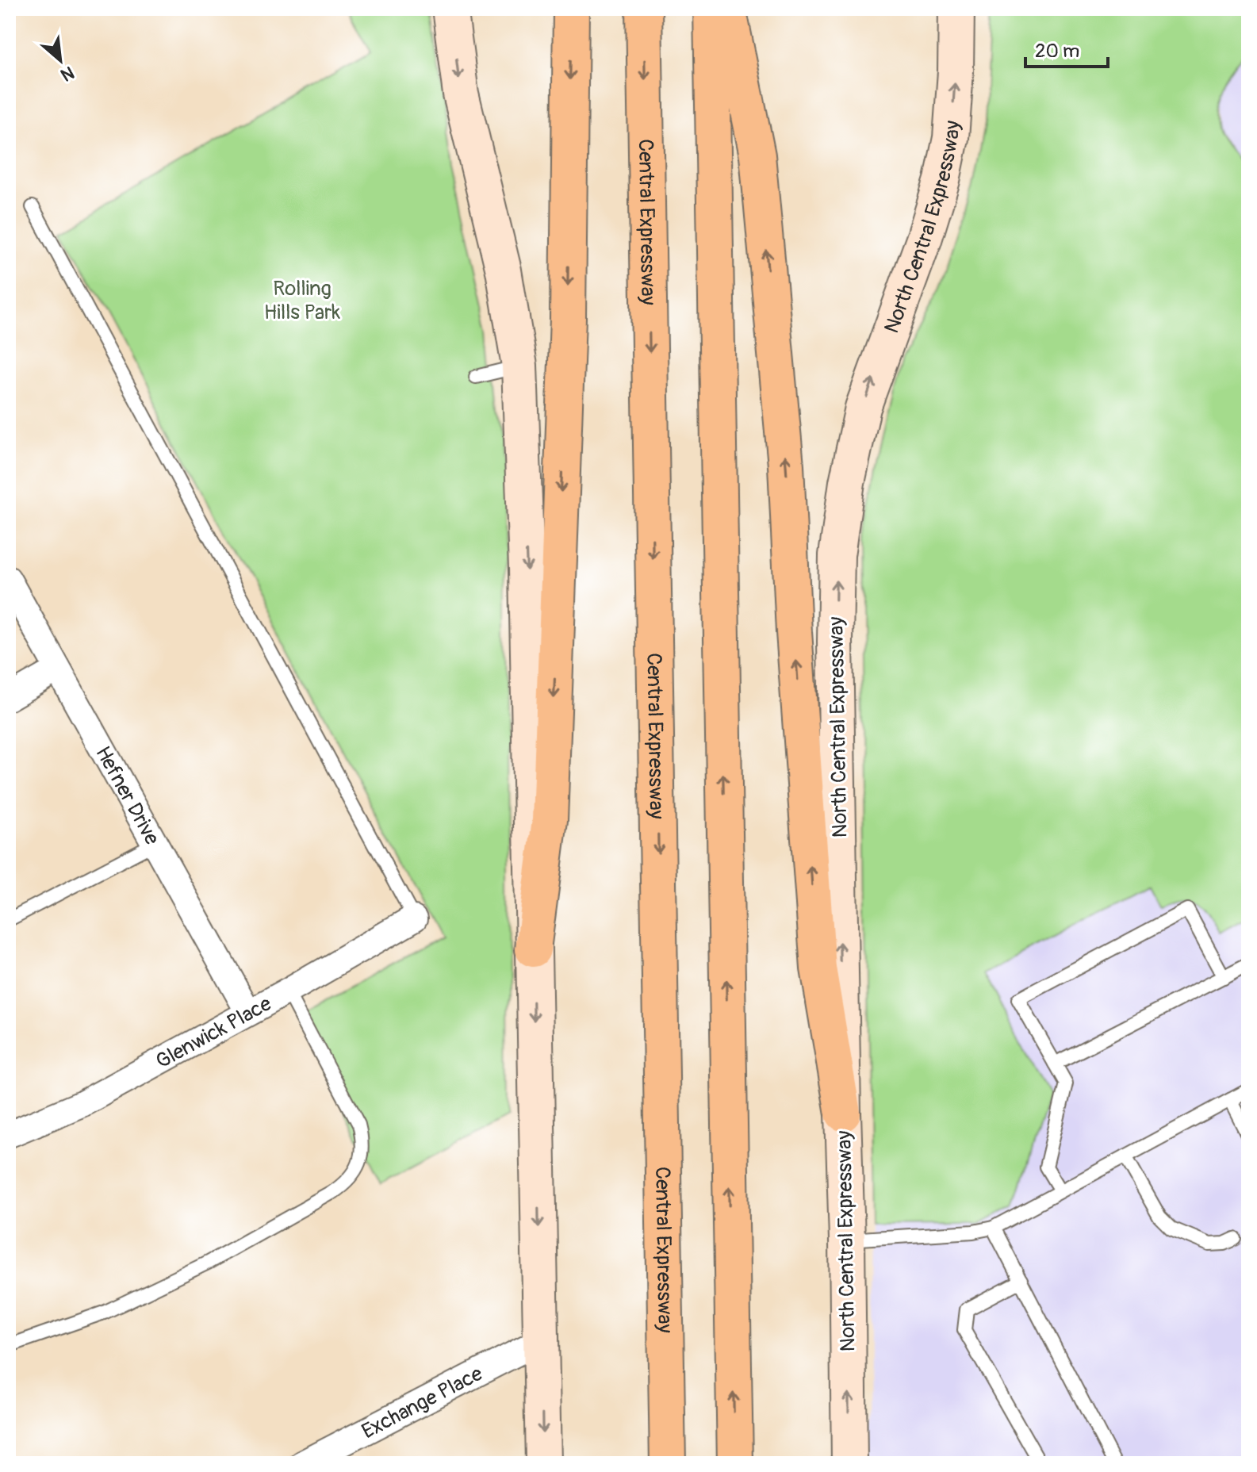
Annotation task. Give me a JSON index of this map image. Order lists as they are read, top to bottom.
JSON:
{
  "streets": {
    "highway": ["Central Expressway"],
    "main road": ["North Central Expressway"],
    "street": ["Hefner Drive", "Glenwick Place", "Exchange Place"]
  },
  "crossings": [
    ["Hefner Drive", "Glenwick Place"]
  ],
  "parks": ["Rolling Hills Park"],
  "scale_bar": "20 m",
  "north": "bottom right"
}
